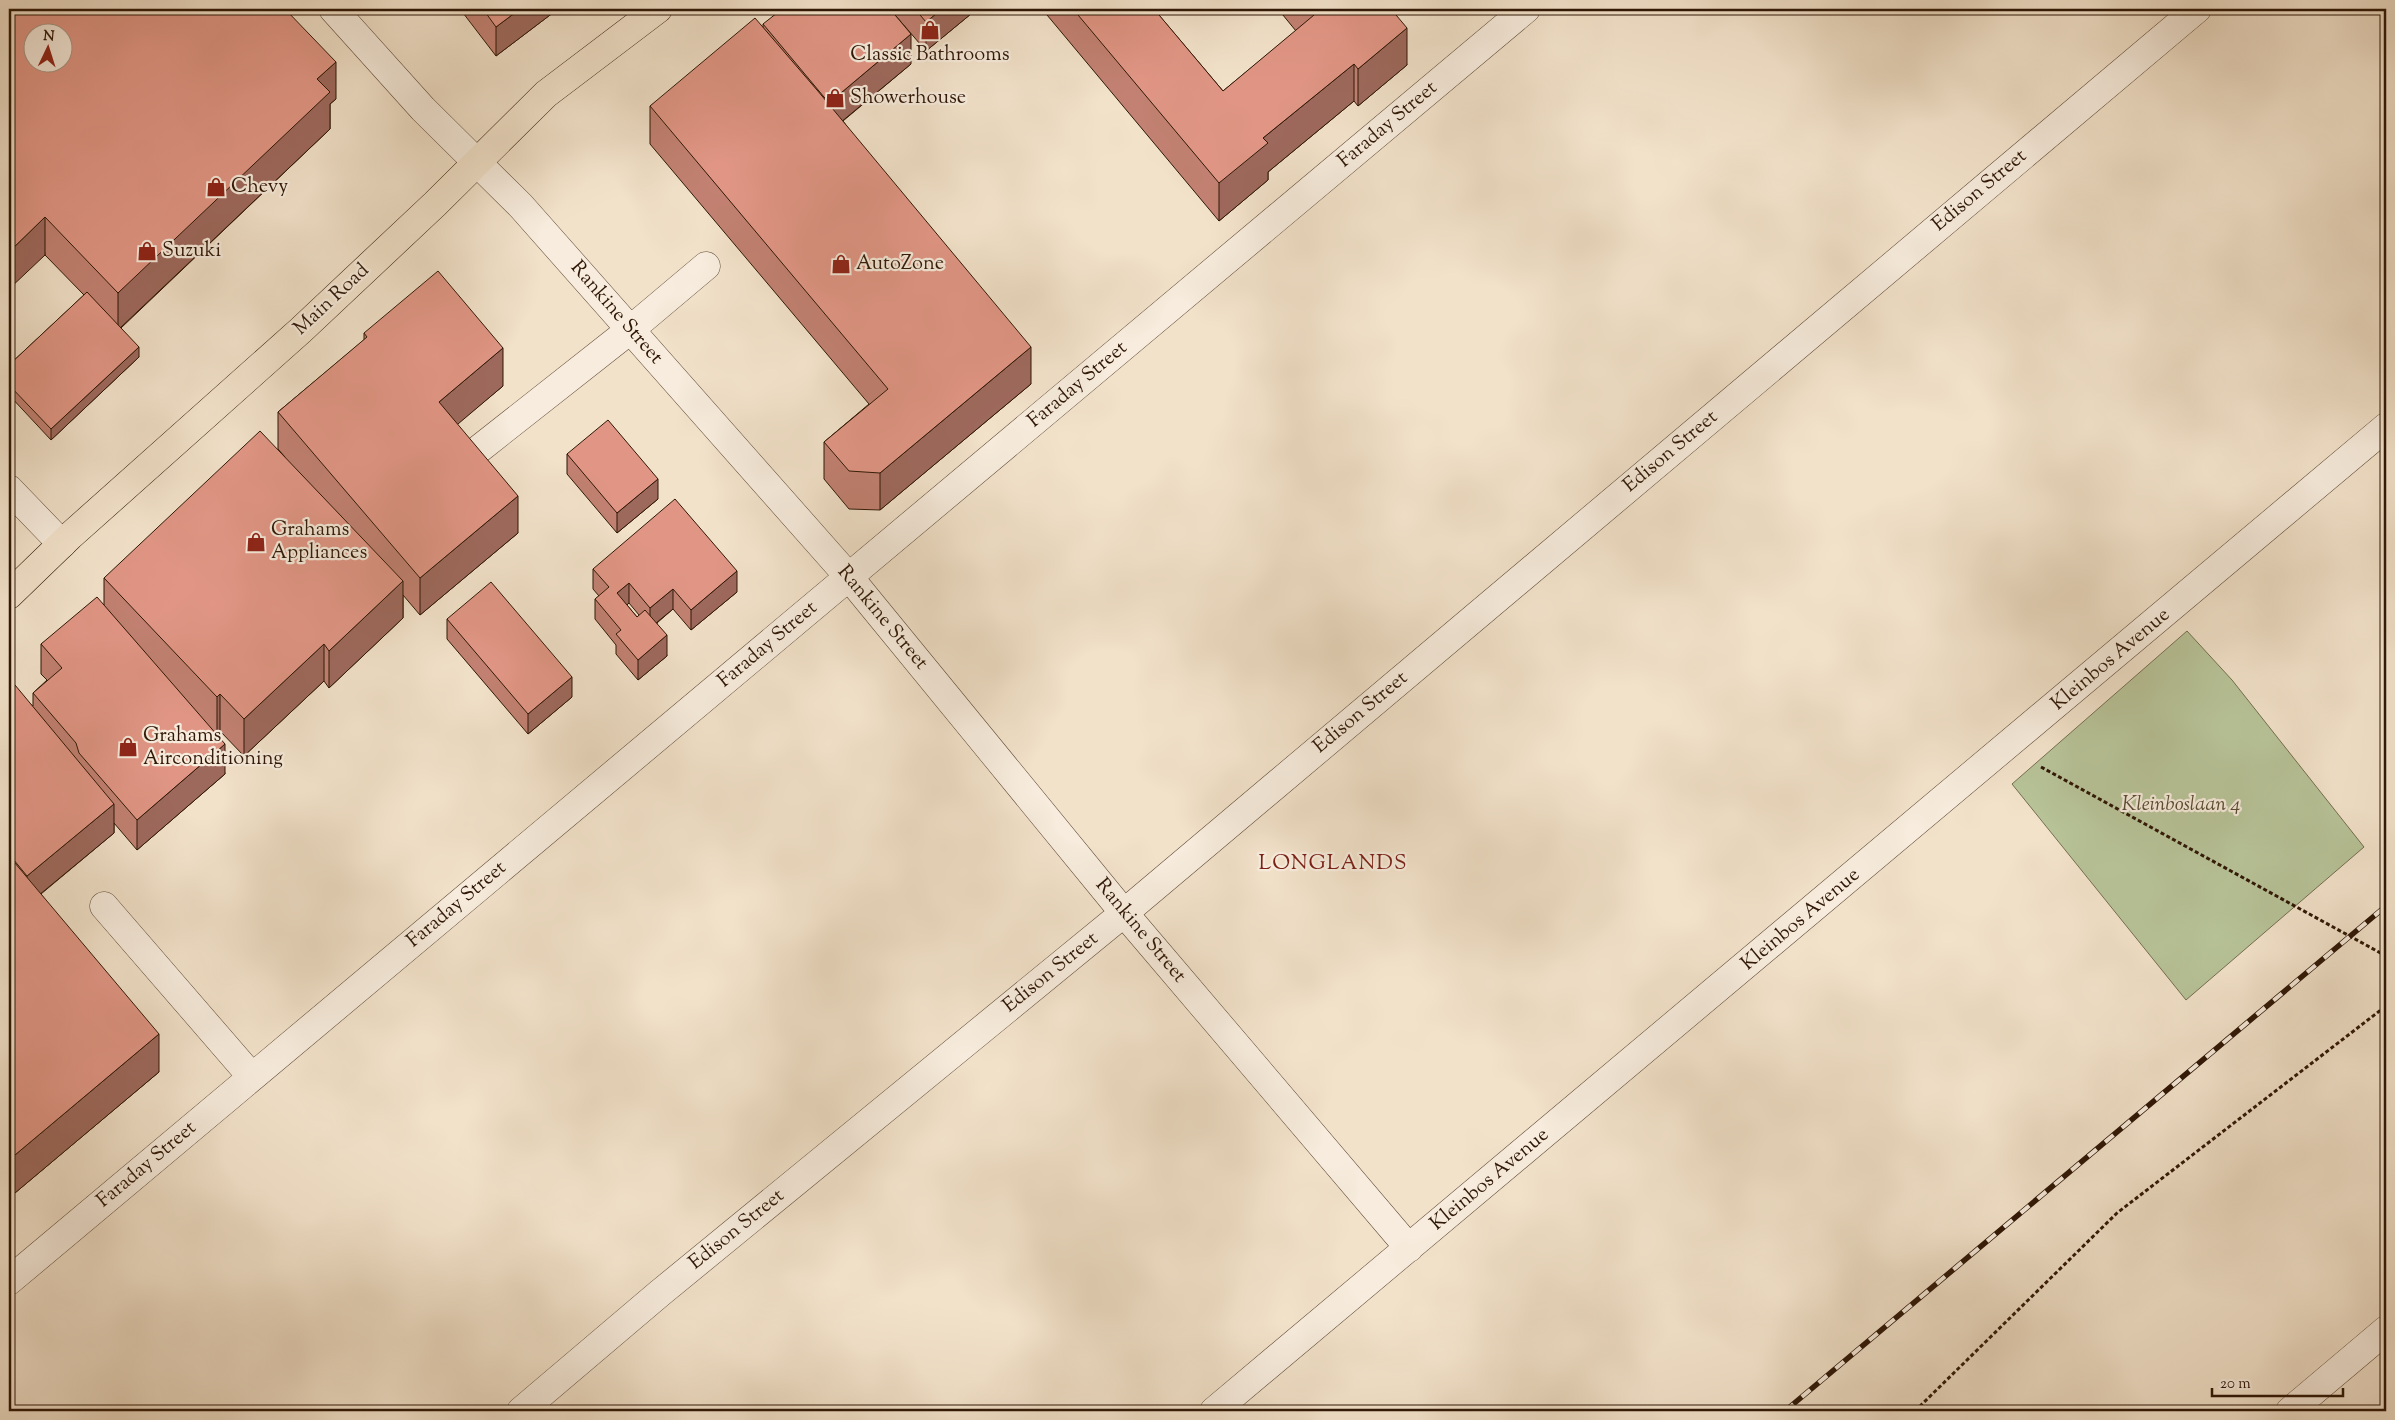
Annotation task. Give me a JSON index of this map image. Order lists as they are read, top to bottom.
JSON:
{
  "streets": {
    "main road": ["Main Road"],
    "street": [
      "Faraday Street",
      "Edison Street",
      "Rankine Street",
      "Kleinbos Avenue"
    ]
  },
  "crossings": [
    ["Faraday Street", "Rankine Street"],
    ["Edison Street", "Rankine Street"],
    ["Main Road", "Rankine Street"],
    ["Rankine Street", "Kleinbos Avenue"]
  ],
  "districts": ["LONGLANDS"],
  "parks": ["Kleinboslaan 4"],
  "places": {
    "shop": [
      "Classic Bathrooms",
      "Showerhouse",
      "Chevy",
      "Suzuki",
      "AutoZone",
      "Grahams Appliances",
      "Grahams Airconditioning"
    ]
  },
  "scale_bar": "20 m",
  "north": "top"
}
